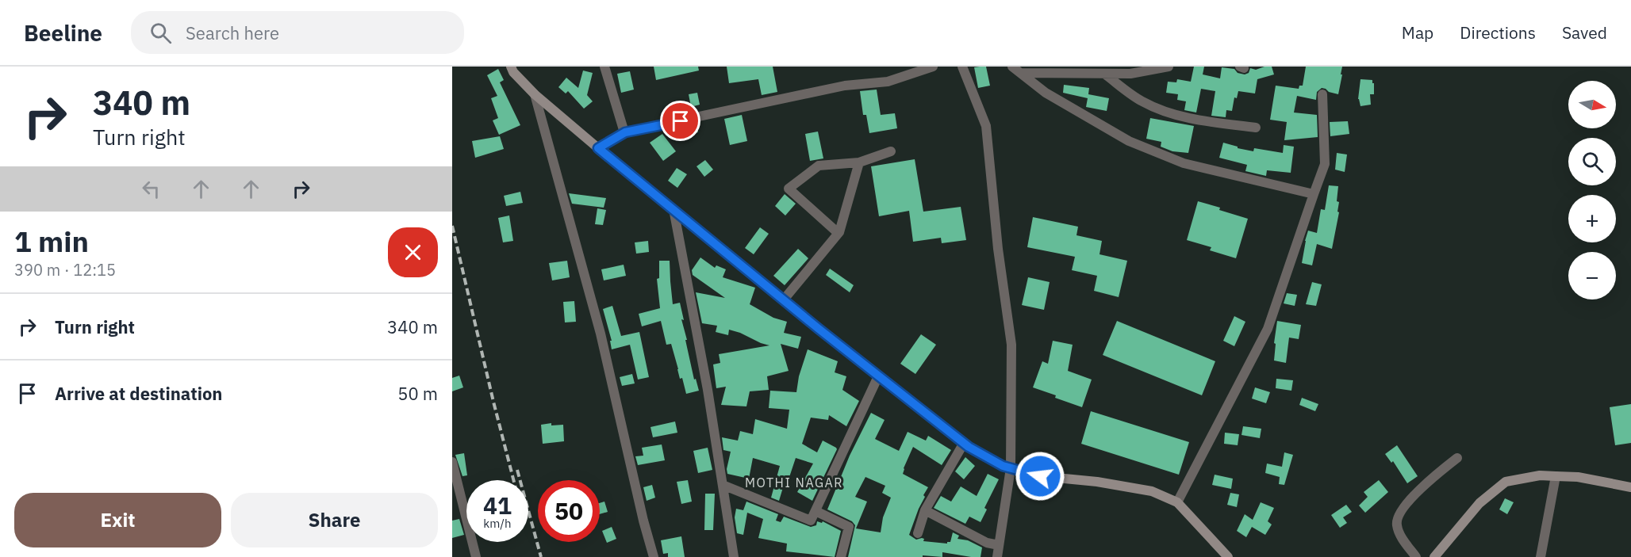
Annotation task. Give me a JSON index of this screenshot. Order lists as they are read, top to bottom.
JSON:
{
  "districts": ["MOTHI NAGAR"],
  "north": "right",
  "page": {
    "header": "Beeline",
    "search": "Search here",
    "nav": ["Map", "Directions", "Saved"],
    "turn": ["340 m", "Turn right"],
    "map_buttons": ["+", "−"],
    "heading": ["1 min", "390 m · 12:15"],
    "list": [
      {
        "name": "Turn right",
        "value": "340 m"
      },
      {
        "name": "Arrive at destination",
        "value": "50 m"
      }
    ],
    "speed": "41 km/h",
    "limit": "50",
    "buttons": ["Exit", "Share"]
  }
}
